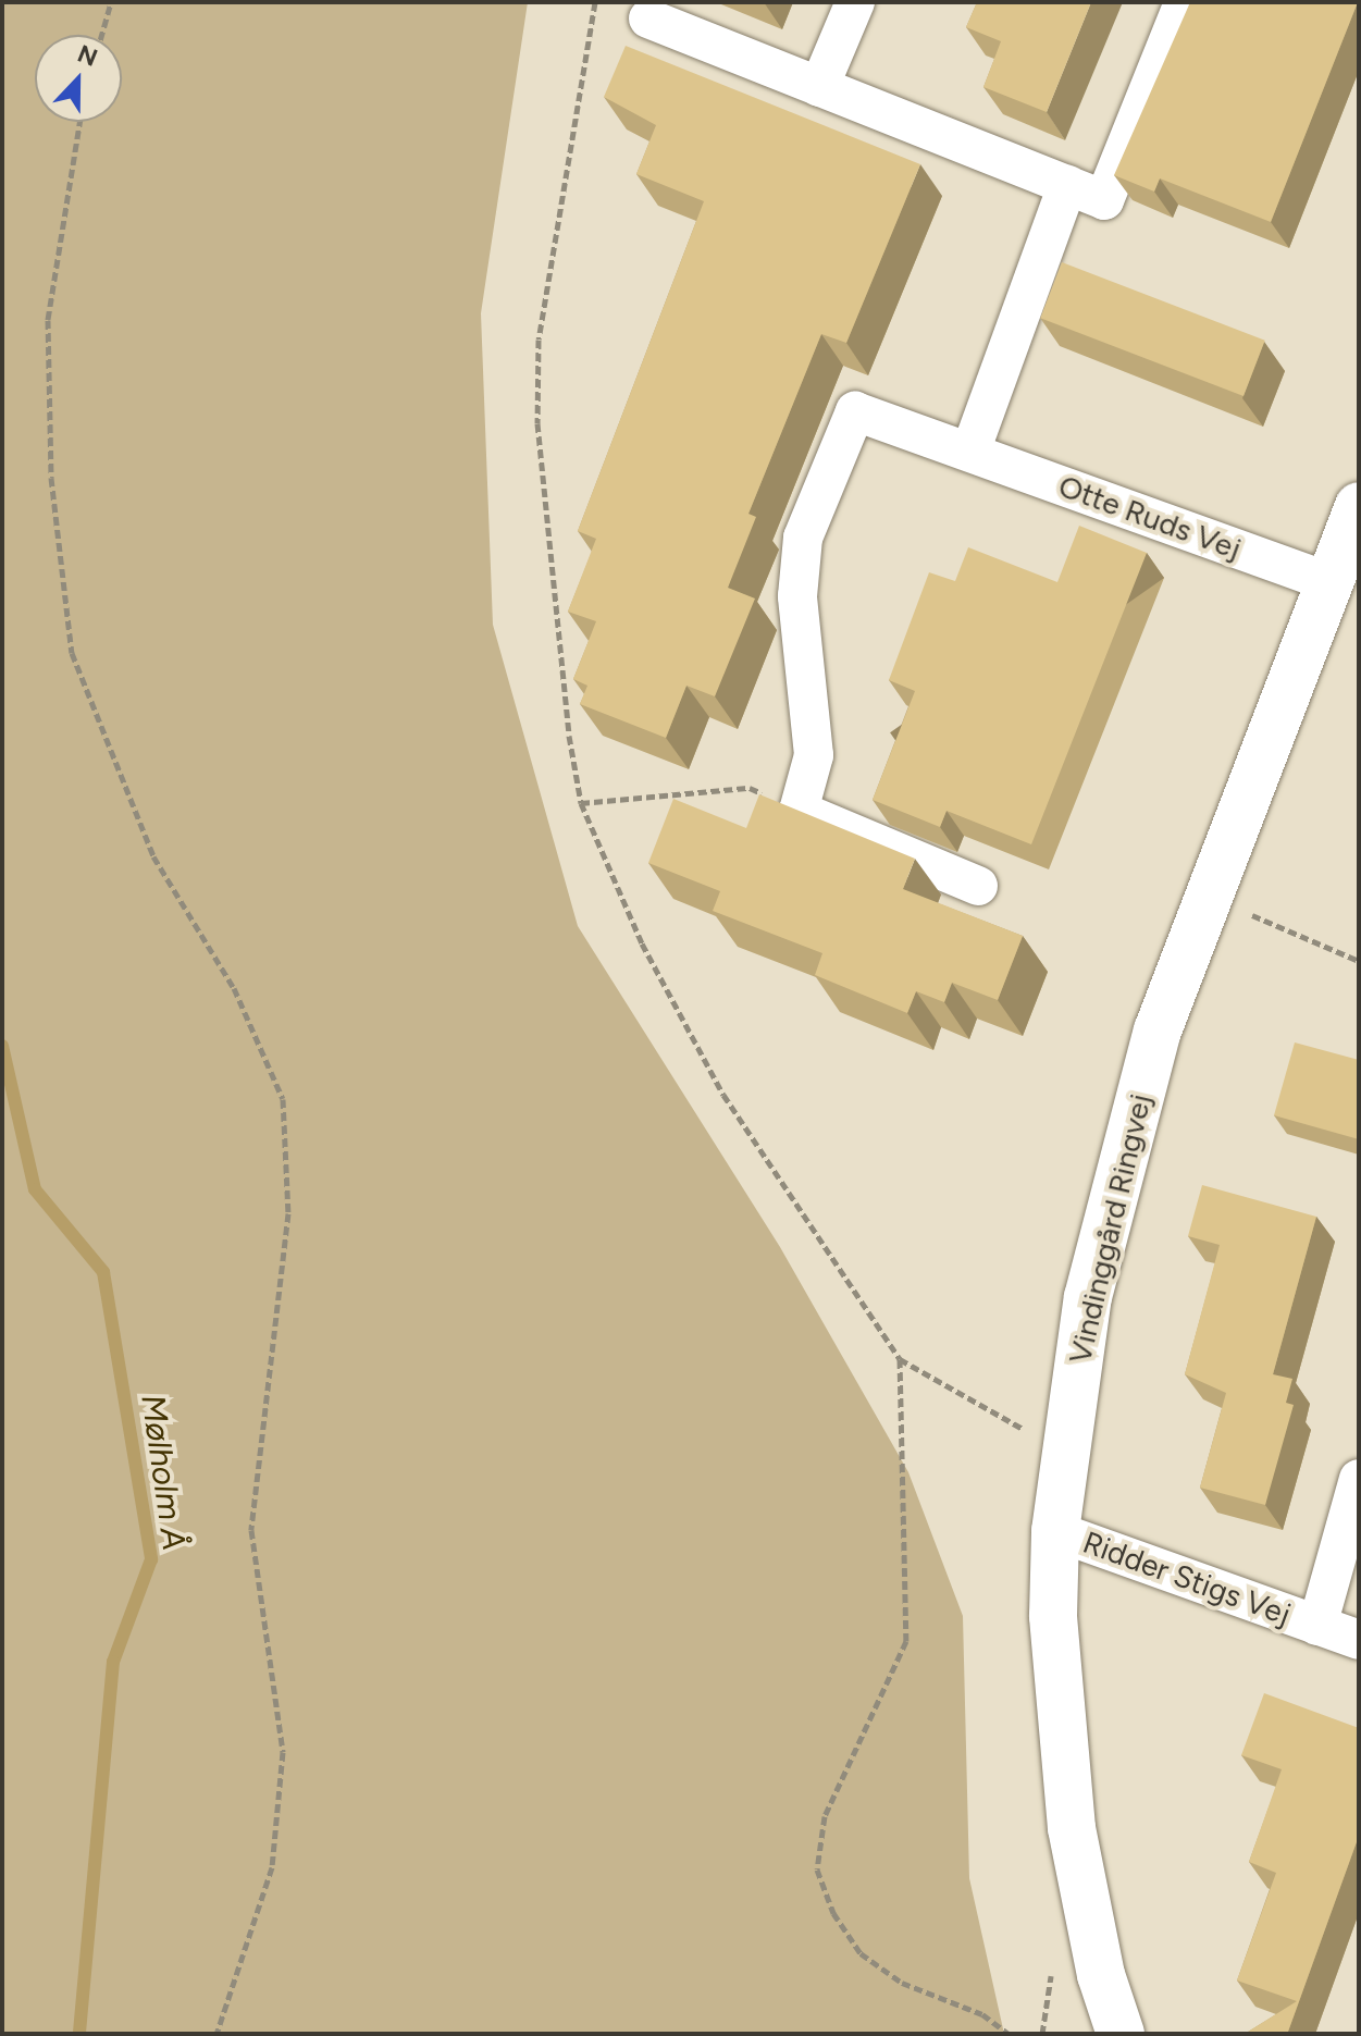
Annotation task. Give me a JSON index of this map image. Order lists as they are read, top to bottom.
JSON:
{
  "streets": {
    "street": ["Otte Ruds Vej", "Vindinggård Ringvej", "Ridder Stigs Vej"]
  },
  "crossings": [
    ["Otte Ruds Vej", "Vindinggård Ringvej"],
    ["Vindinggård Ringvej", "Ridder Stigs Vej"]
  ],
  "water": ["Mølholm Å"],
  "north": "top"
}
